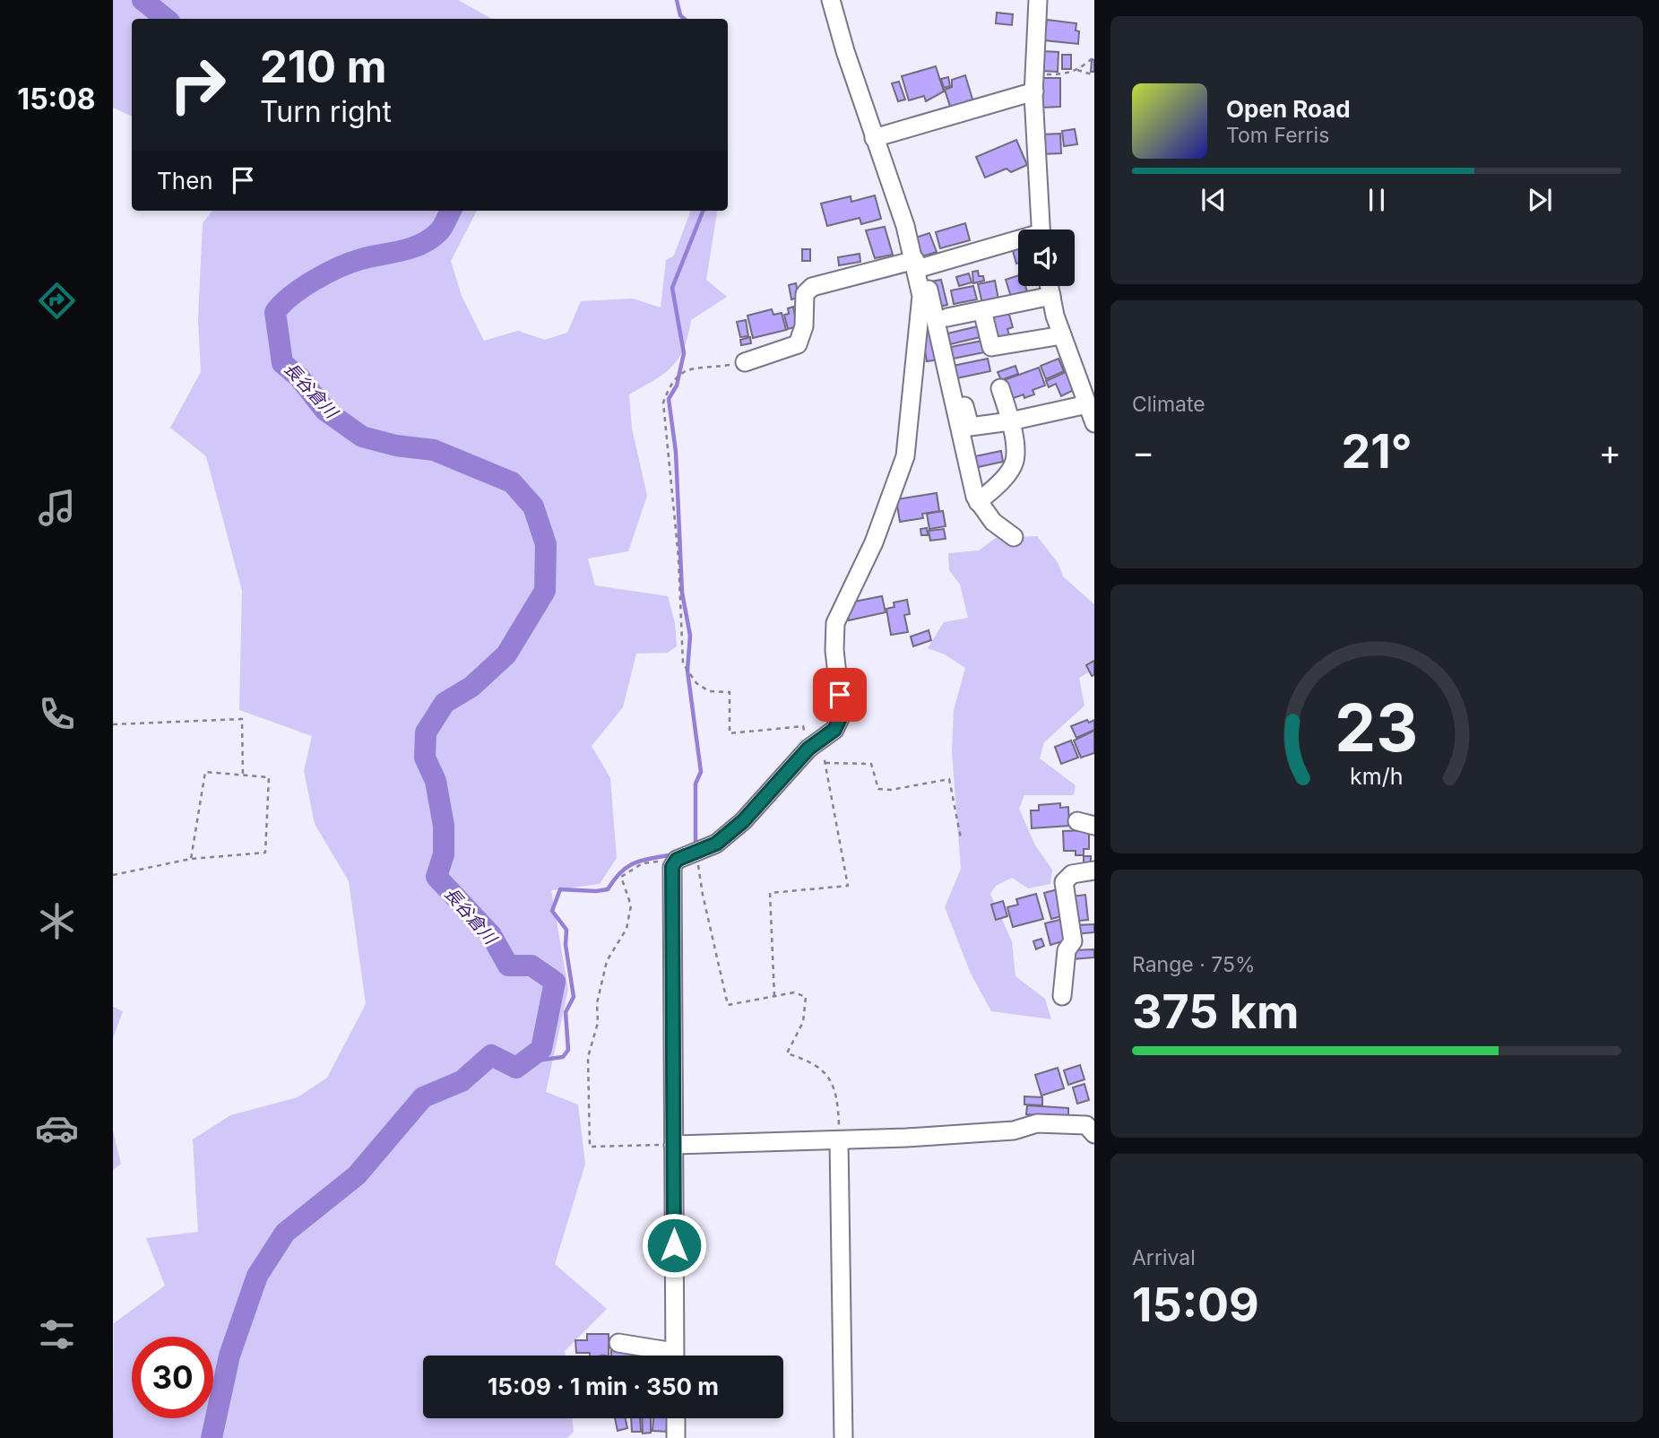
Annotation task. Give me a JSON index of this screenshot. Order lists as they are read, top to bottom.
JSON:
{
  "water": ["長谷倉川"],
  "page": {
    "tabs": "15:08",
    "turn": ["210 m", "Turn right"],
    "song": ["Open Road", "Tom Ferris"],
    "then": "Then",
    "tile": [
      "Climate",
      ["Range · 75%", "375 km"],
      ["Arrival", "15:09"]
    ],
    "heat": ["−", "21°", "+"],
    "limit": "30",
    "trip": "15:09 · 1 min · 350 m",
    "gauge": ["23", "km/h"]
  }
}
